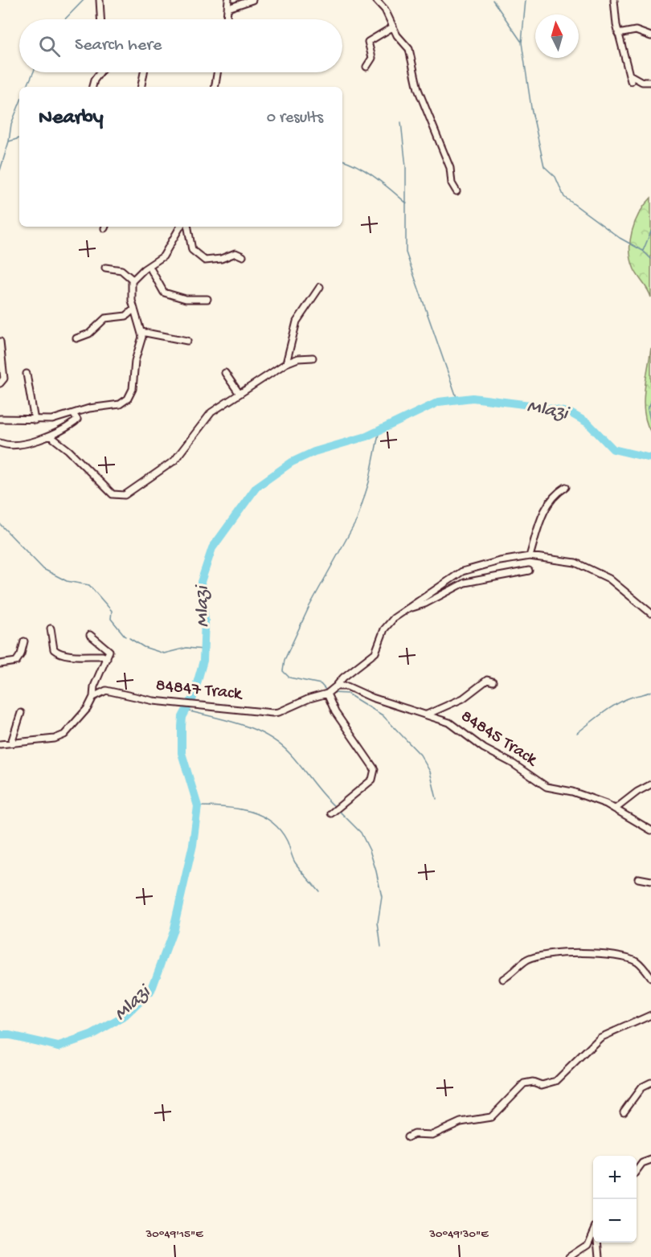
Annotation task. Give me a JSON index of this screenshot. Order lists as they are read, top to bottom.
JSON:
{
  "streets": {
    "street": ["84847 Track", "84845 Track"]
  },
  "water": ["Mlazi"],
  "north": "top",
  "page": {
    "search": "Search here",
    "heading": ["Nearby", "0 results"],
    "map_buttons": ["+", "−"]
  },
  "coordinates": ["30°49'15\"E", "30°49'30\"E"]
}
